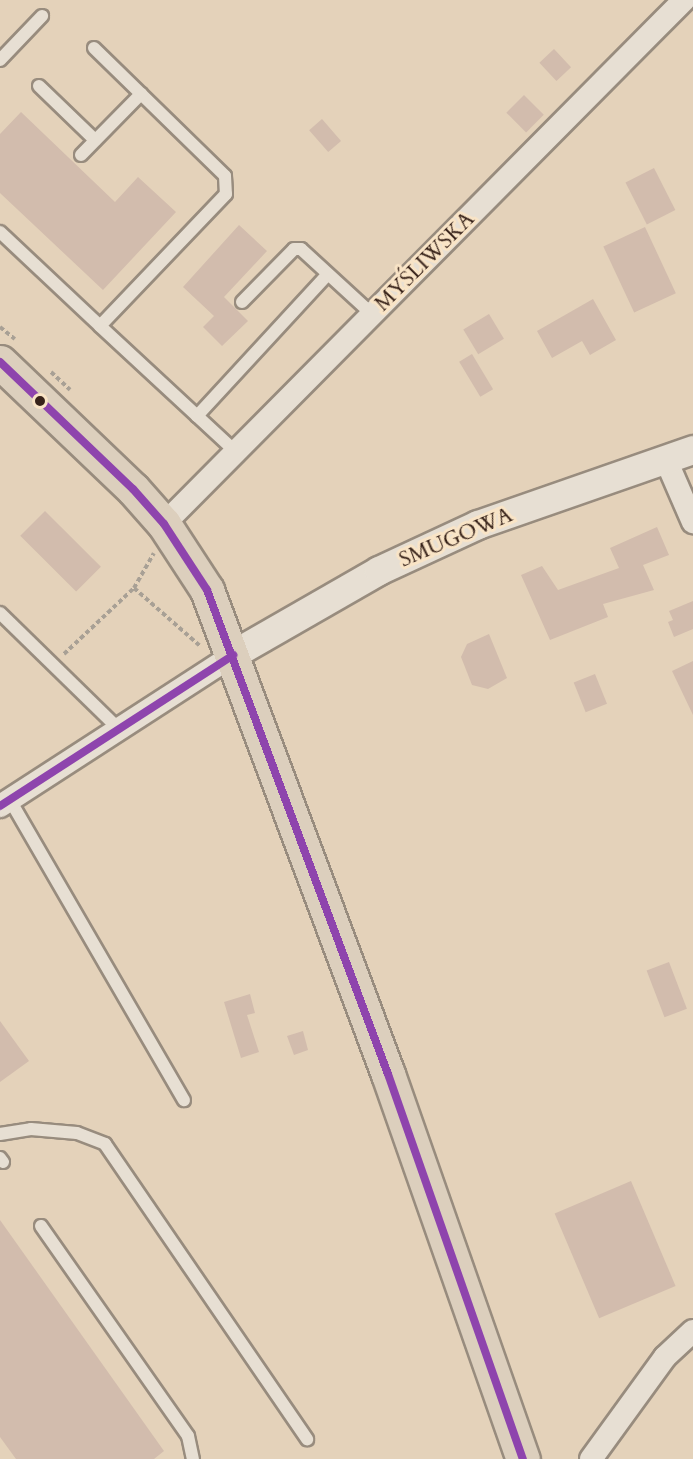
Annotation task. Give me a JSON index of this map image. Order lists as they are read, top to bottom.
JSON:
{
  "streets": {
    "street": ["MYŚLIWSKA", "SMUGOWA"]
  }
}
